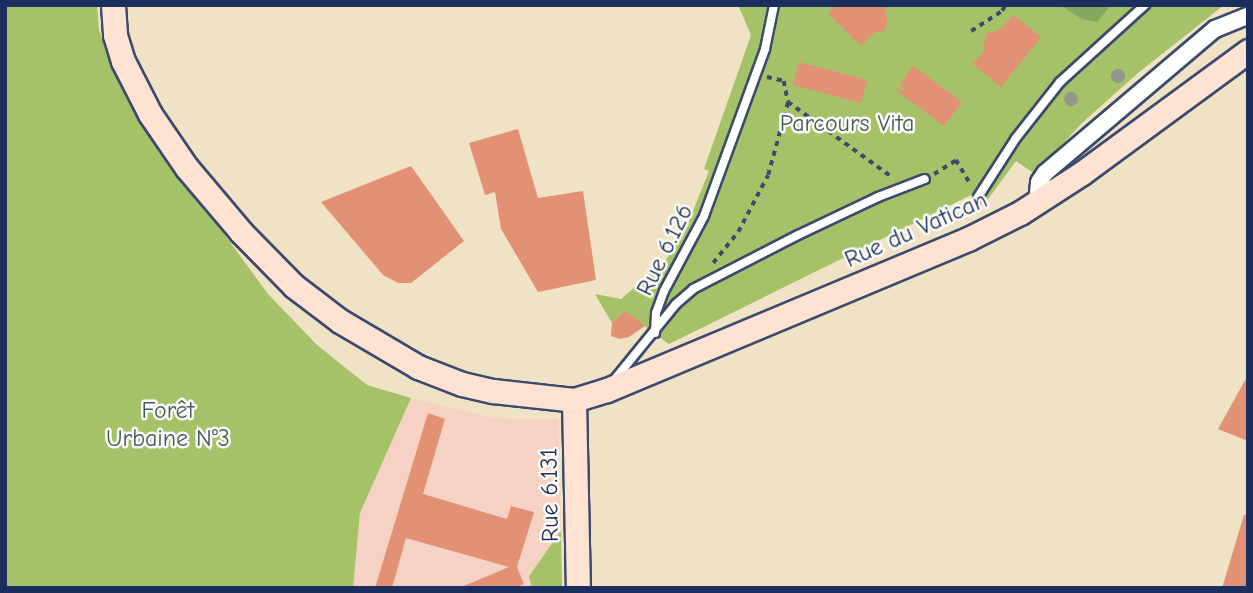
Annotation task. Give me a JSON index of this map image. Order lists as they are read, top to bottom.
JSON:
{
  "streets": {
    "street": ["Rue du Vatican", "Rue 6.131"],
    "lane": ["Rue 6.126"]
  },
  "crossings": [
    ["Rue du Vatican", "Rue 6.131"]
  ],
  "parks": ["Parcours Vita", "Forêt Urbaine N°3"]
}
